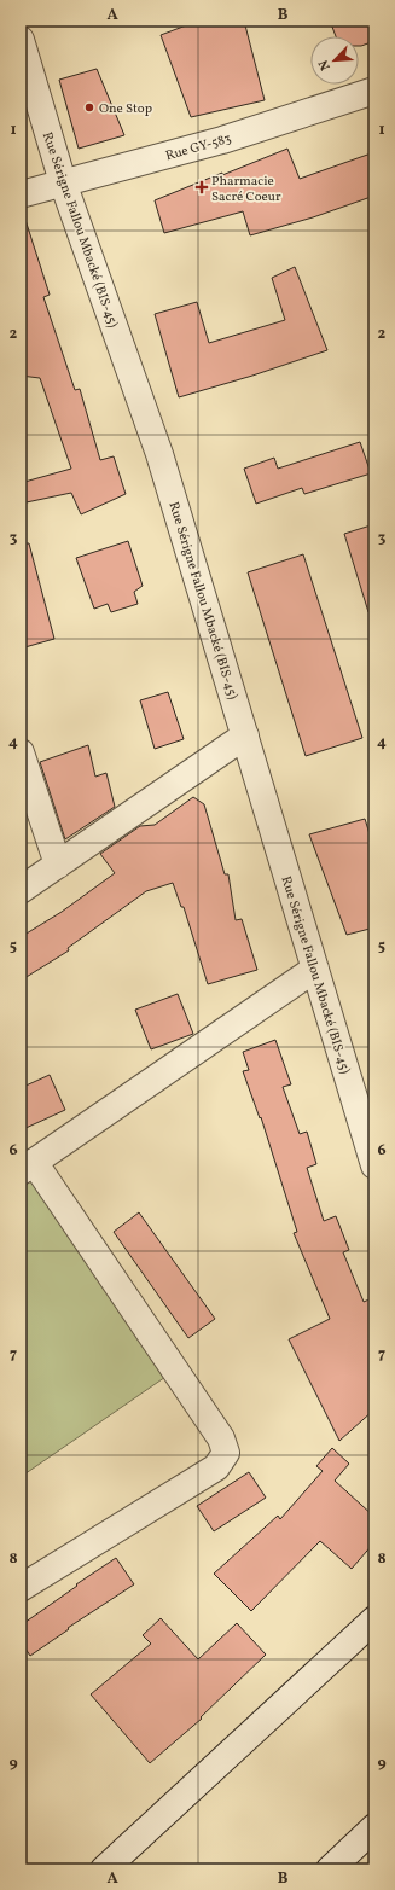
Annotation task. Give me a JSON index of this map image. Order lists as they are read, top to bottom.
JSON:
{
  "streets": {
    "street": ["Rue GY-583", "Rue Sérigne Fallou Mbacké (BIS-45)"]
  },
  "crossings": [
    ["Rue GY-583", "Rue Sérigne Fallou Mbacké (BIS-45)"]
  ],
  "places": {
    "other": ["One Stop"],
    "health": ["Pharmacie Sacré Coeur"]
  },
  "north": "bottom left",
  "grid": {
    "columns": ["A", "B"],
    "rows": [
      "1",
      "2",
      "3",
      "4",
      "5",
      "6",
      "7",
      "8",
      "9"
    ]
  }
}
